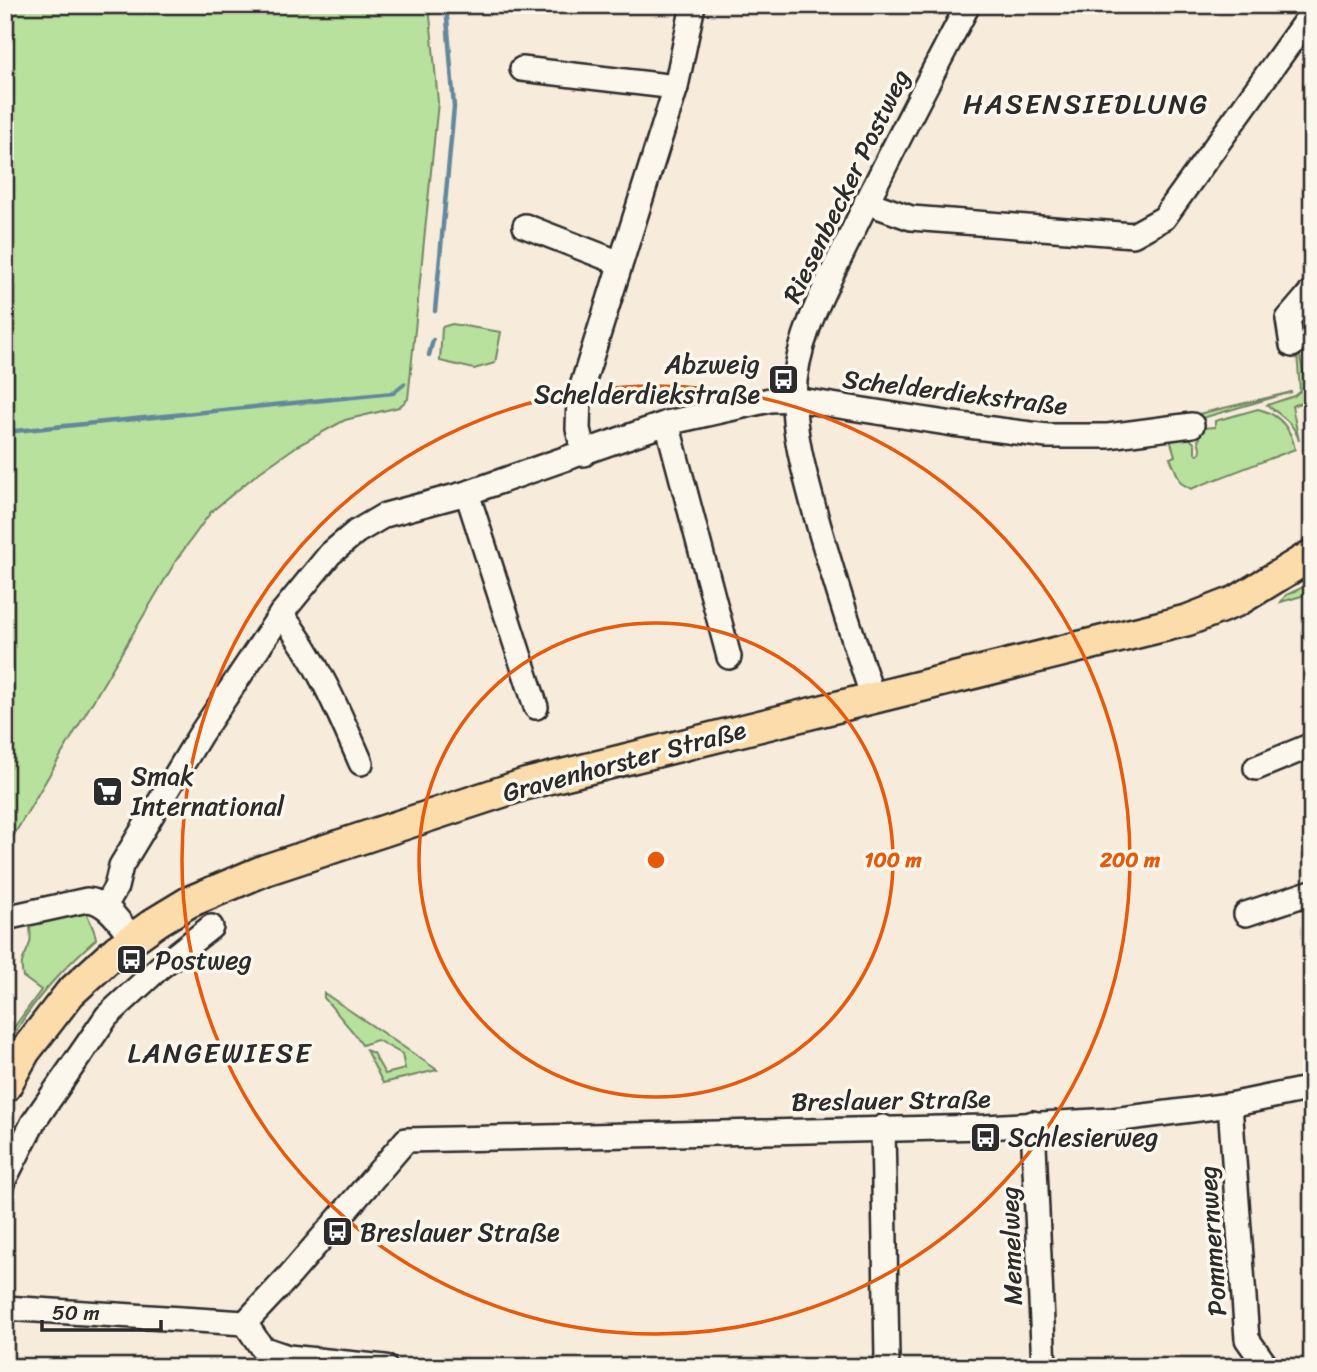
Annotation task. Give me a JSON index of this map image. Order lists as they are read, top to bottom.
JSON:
{
  "streets": {
    "main road": ["Gravenhorster Straße"],
    "street": [
      "Riesenbecker Postweg",
      "Schelderdiekstraße",
      "Breslauer Straße",
      "Pommernweg",
      "Memelweg"
    ]
  },
  "crossings": [
    ["Riesenbecker Postweg", "Schelderdiekstraße"],
    ["Riesenbecker Postweg", "Gravenhorster Straße"],
    ["Breslauer Straße", "Pommernweg"],
    ["Breslauer Straße", "Memelweg"]
  ],
  "districts": ["HASENSIEDLUNG", "LANGEWIESE"],
  "places": {
    "bus stop": [
      "Abzweig Schelderdiekstraße",
      "Postweg",
      "Schlesierweg",
      "Breslauer Straße"
    ],
    "supermarket": ["Smak International"]
  },
  "scale_bar": "50 m",
  "rings": ["100 m", "200 m"]
}
